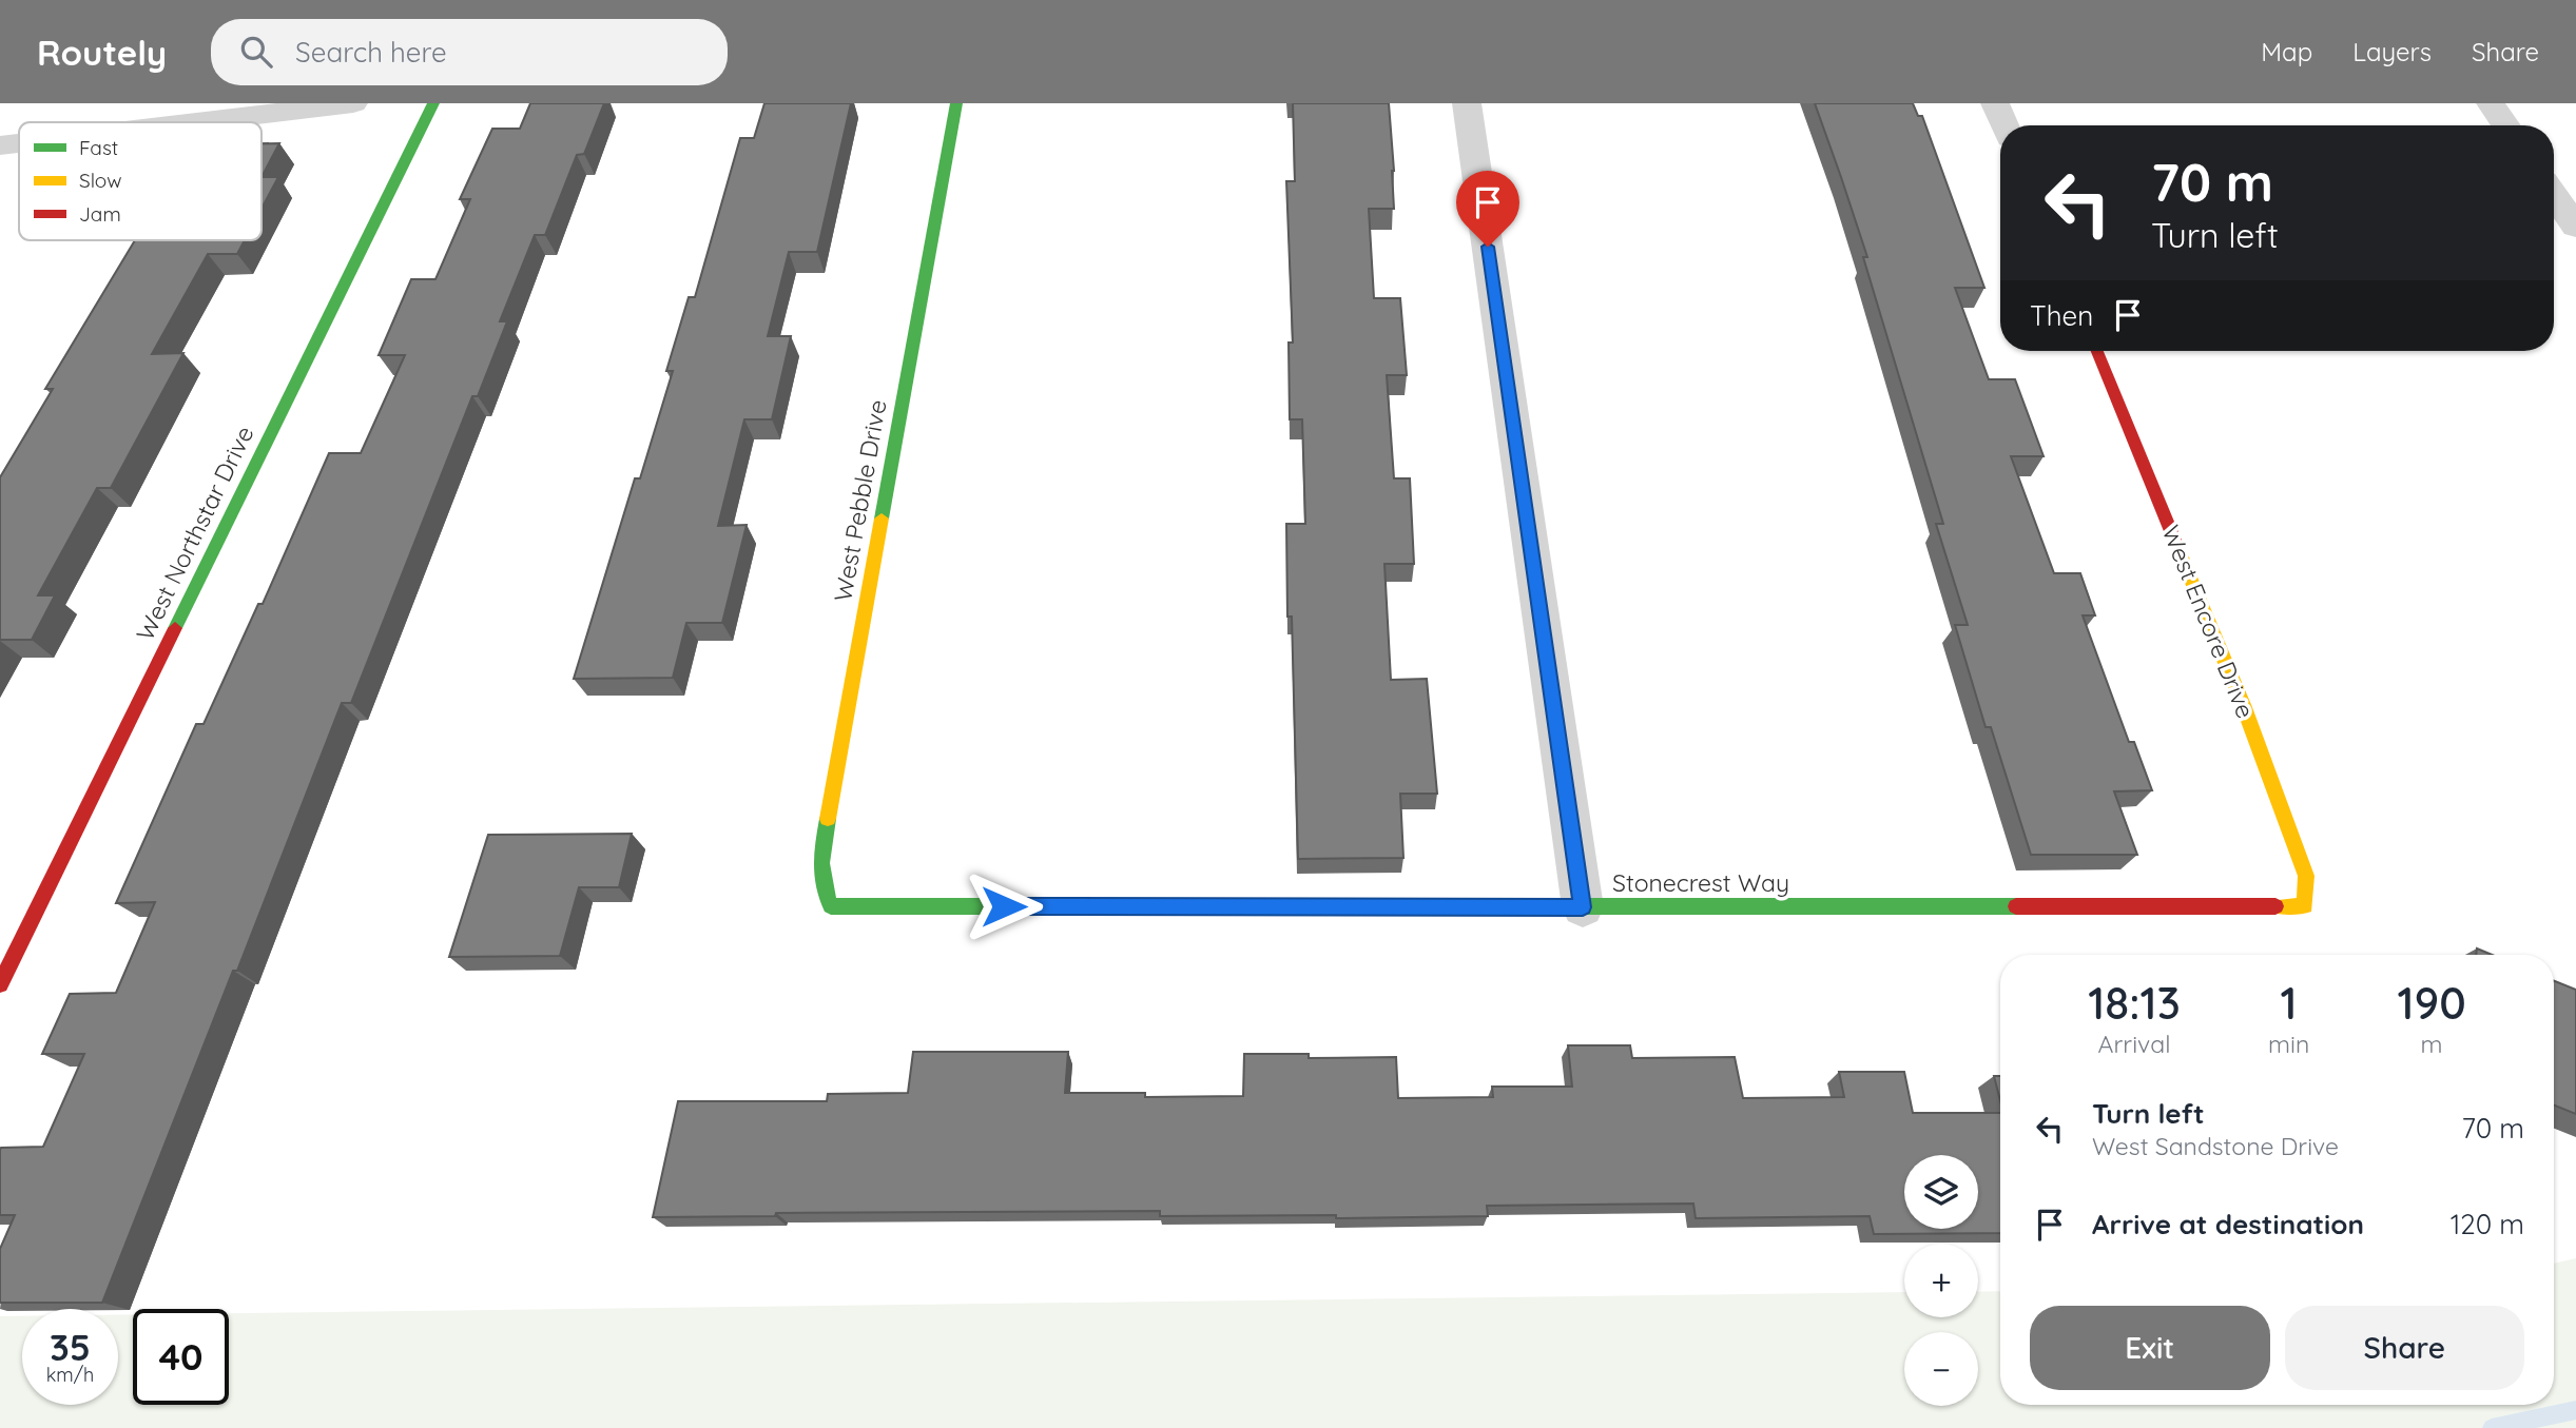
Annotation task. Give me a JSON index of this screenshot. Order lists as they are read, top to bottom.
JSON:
{
  "streets": {
    "street": [
      "West Pebble Drive",
      "West Northstar Drive",
      "West Encore Drive",
      "Stonecrest Way"
    ]
  },
  "crossings": [
    ["West Pebble Drive", "Stonecrest Way"],
    ["West Encore Drive", "Stonecrest Way"]
  ],
  "legend": ["Fast", "Slow", "Jam"],
  "page": {
    "header": "Routely",
    "search": "Search here",
    "nav": ["Map", "Layers", "Share"],
    "turn": ["70 m", "Turn left"],
    "then": "Then",
    "eta": [
      "18:13",
      "Arrival",
      "1",
      "min",
      "190",
      "m"
    ],
    "list": [
      {
        "name": "Turn left",
        "note": "West Sandstone Drive",
        "value": "70 m"
      },
      {
        "name": "Arrive at destination",
        "value": "120 m"
      }
    ],
    "map_buttons": ["+", "−"],
    "buttons": ["Exit", "Share"],
    "speed": "35 km/h",
    "limit": "40"
  }
}
